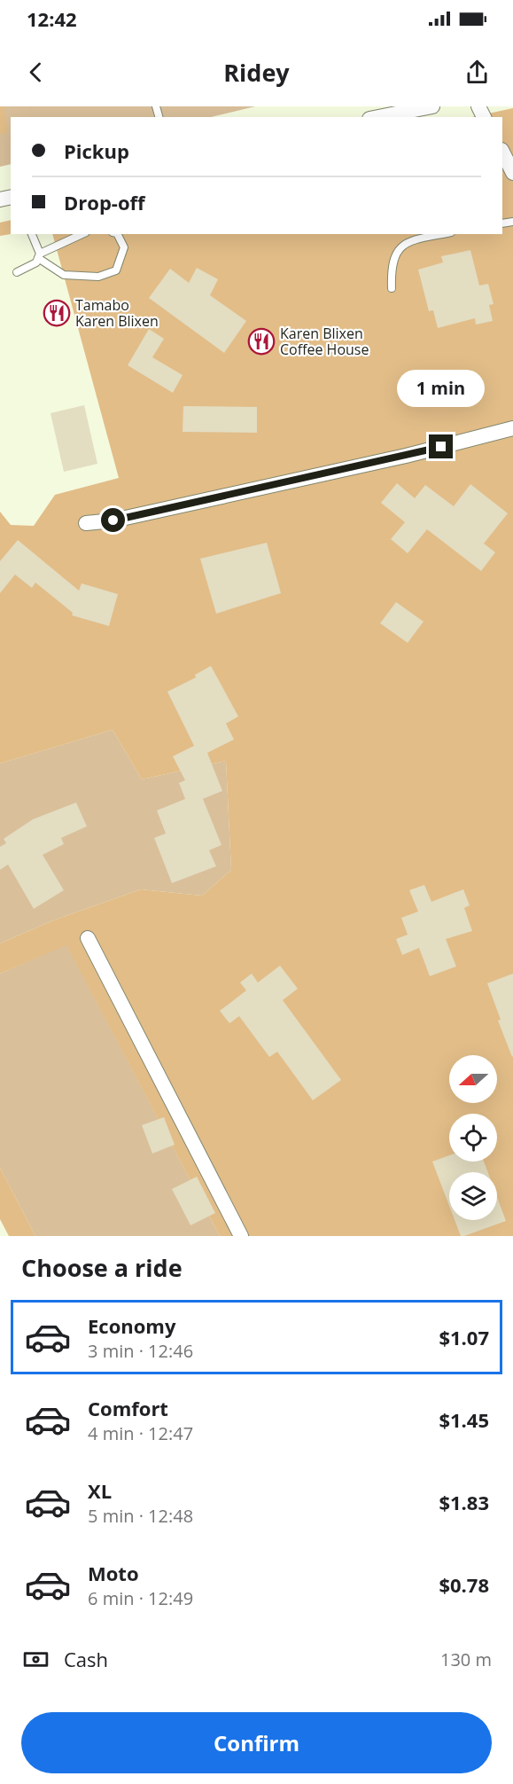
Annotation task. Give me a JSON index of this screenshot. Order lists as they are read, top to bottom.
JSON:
{
  "places": {
    "restaurant": ["Tamabo Karen Blixen", "Karen Blixen Coffee House"]
  },
  "north": "left",
  "page": {
    "status": "12:42",
    "header": "Ridey",
    "banner": ["Pickup", "Drop-off"],
    "bubble": "1 min",
    "heading": "Choose a ride",
    "list": [
      {
        "name": "Economy",
        "note": "3 min · 12:46",
        "value": "$1.07"
      },
      {
        "name": "Comfort",
        "note": "4 min · 12:47",
        "value": "$1.45"
      },
      {
        "name": "XL",
        "note": "5 min · 12:48",
        "value": "$1.83"
      },
      {
        "name": "Moto",
        "note": "6 min · 12:49",
        "value": "$0.78"
      }
    ],
    "pay": ["Cash", "130 m"],
    "buttons": "Confirm"
  }
}
